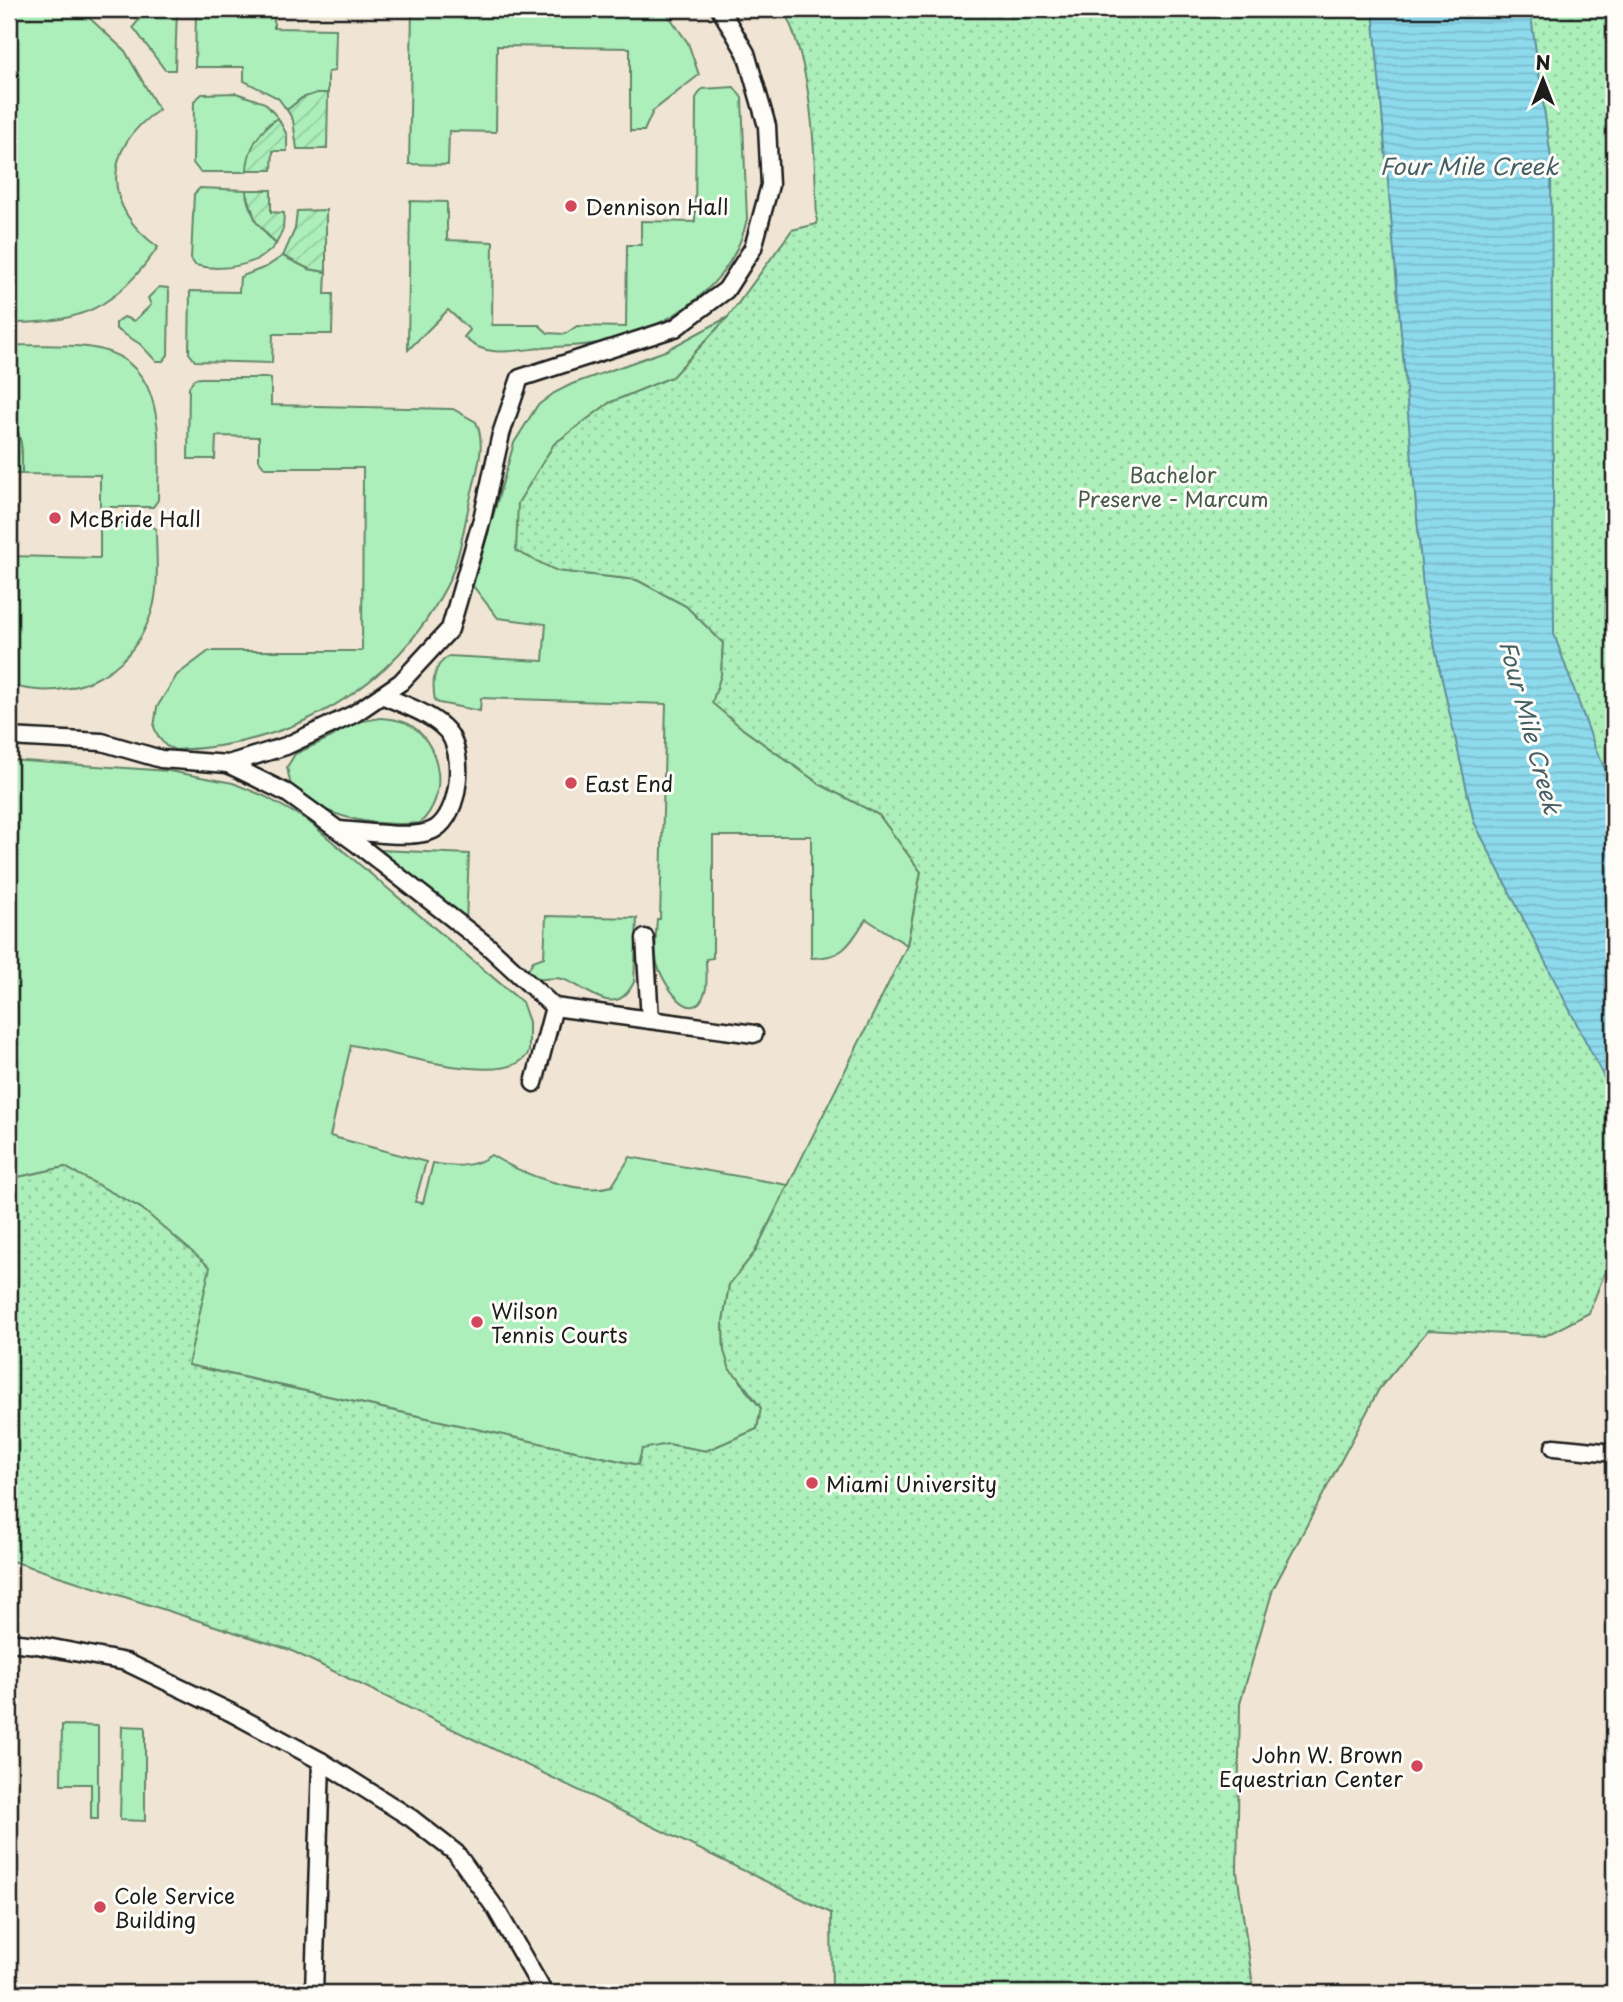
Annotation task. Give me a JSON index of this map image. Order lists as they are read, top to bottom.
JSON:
{
  "water": ["Four Mile Creek"],
  "parks": ["Bachelor Preserve - Marcum"],
  "places": [
    "Dennison Hall",
    "McBride Hall",
    "East End",
    "Wilson Tennis Courts",
    "Miami University",
    "John W. Brown Equestrian Center",
    "Cole Service Building"
  ],
  "north": "top"
}
